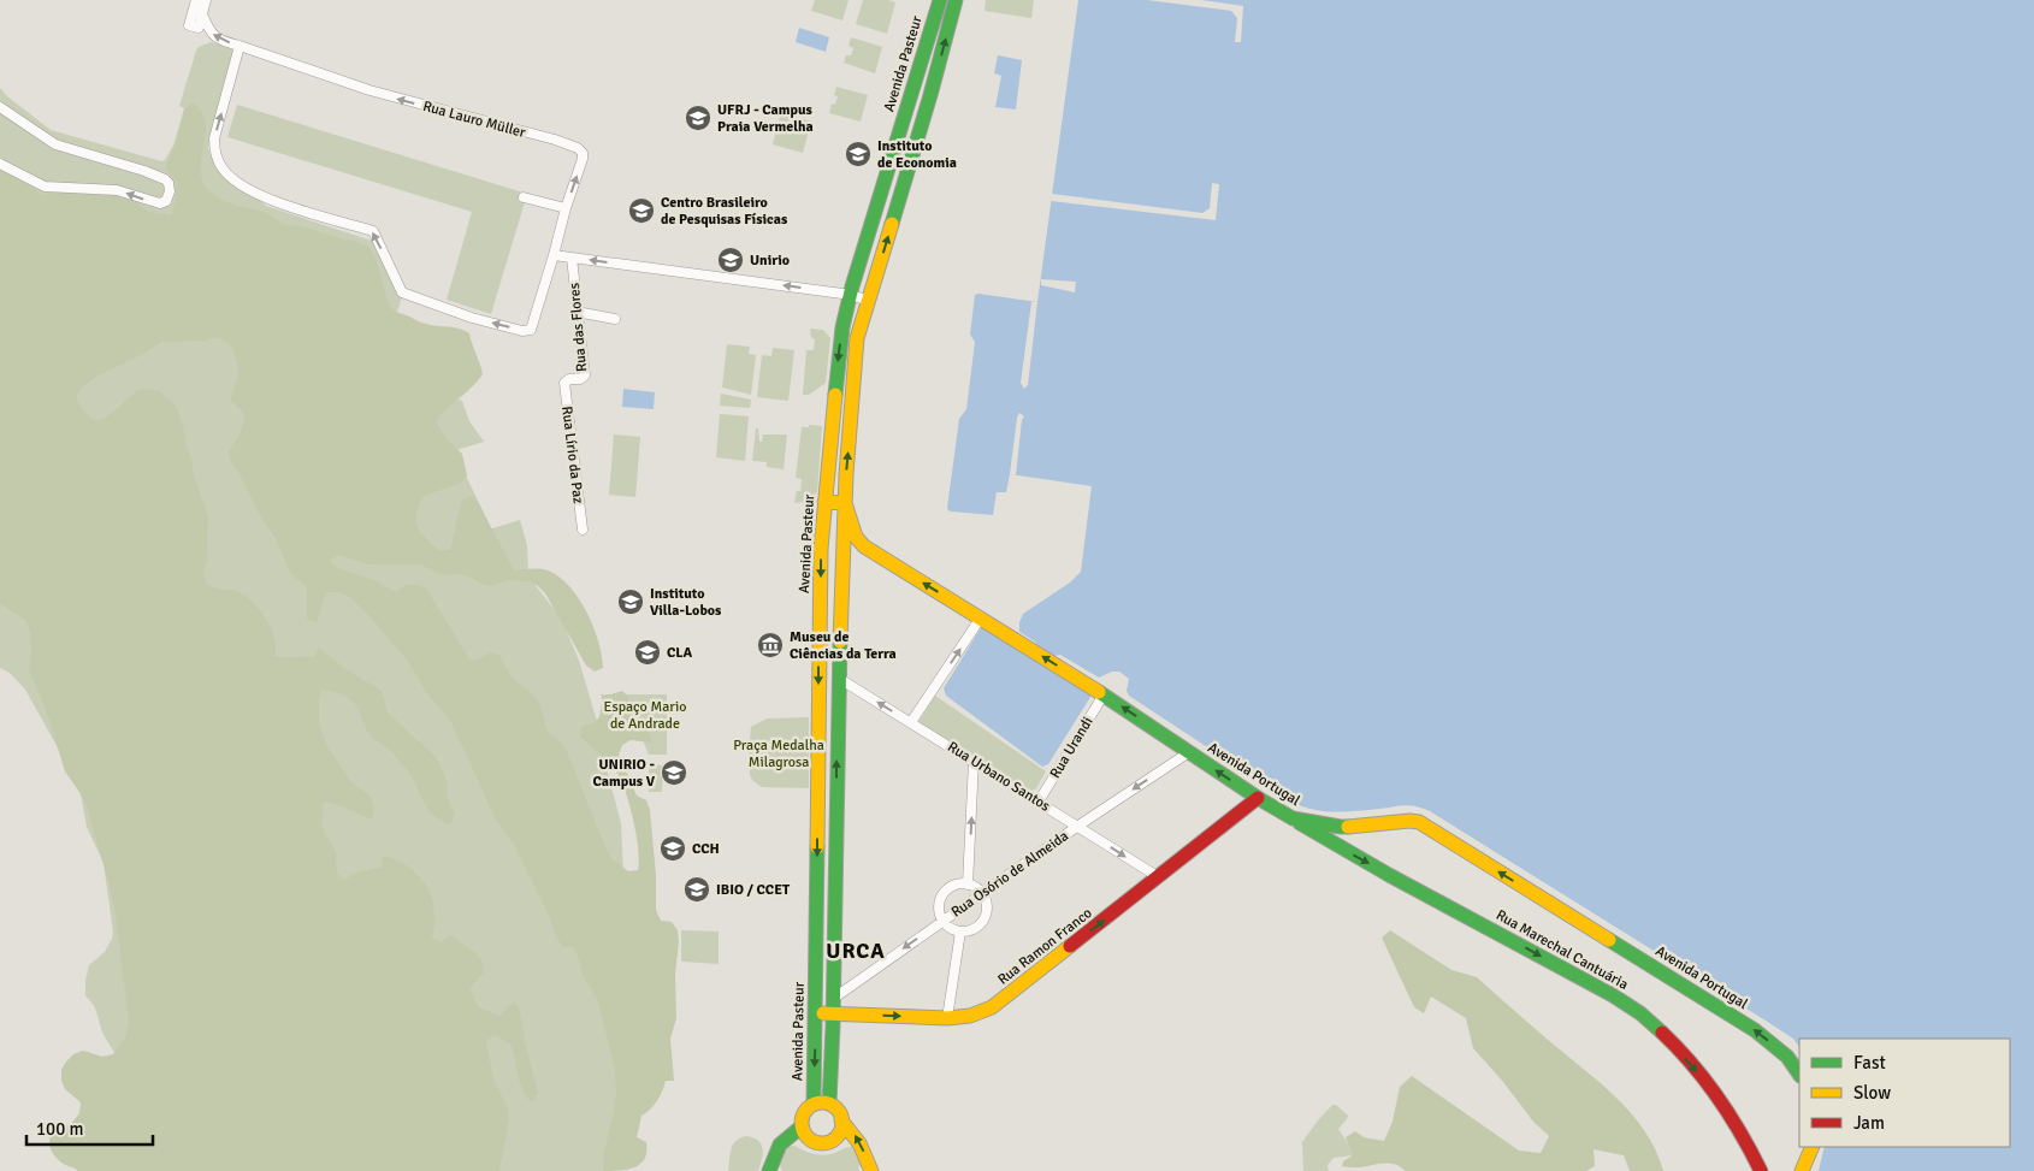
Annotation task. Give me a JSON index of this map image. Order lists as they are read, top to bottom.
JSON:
{
  "streets": {
    "street": [
      "Avenida Pasteur",
      "Rua Lauro Müller",
      "Rua das Flores",
      "Rua Lírio da Paz",
      "Rua Urandi",
      "Avenida Portugal",
      "Rua Urbano Santos",
      "Rua Osório de Almeida",
      "Rua Ramon Franco",
      "Rua Marechal Cantuária"
    ]
  },
  "crossings": [
    ["Avenida Pasteur", "Rua Ramon Franco"],
    ["Rua das Flores", "Rua Lírio da Paz"],
    ["Rua Urandi", "Avenida Portugal"],
    ["Rua Urandi", "Rua Urbano Santos"],
    ["Avenida Portugal", "Rua Osório de Almeida"],
    ["Avenida Portugal", "Rua Ramon Franco"],
    ["Avenida Portugal", "Rua Marechal Cantuária"],
    ["Rua Urbano Santos", "Rua Osório de Almeida"],
    ["Rua Urbano Santos", "Rua Ramon Franco"]
  ],
  "one_way": [
    "Avenida Portugal",
    "Rua Osório de Almeida",
    "Rua Ramon Franco",
    "Rua Marechal Cantuária"
  ],
  "districts": ["URCA"],
  "parks": ["Espaço Mario de Andrade", "Praça Medalha Milagrosa"],
  "places": {
    "school or university": [
      "UFRJ - Campus Praia Vermelha",
      "Instituto de Economia",
      "Centro Brasileiro de Pesquisas Físicas",
      "Unirio",
      "Instituto Villa-Lobos",
      "CLA",
      "UNIRIO - Campus V",
      "CCH",
      "IBIO / CCET"
    ],
    "museum": ["Museu de Ciências da Terra"]
  },
  "legend": ["Fast", "Slow", "Jam"],
  "scale_bar": "100 m"
}
